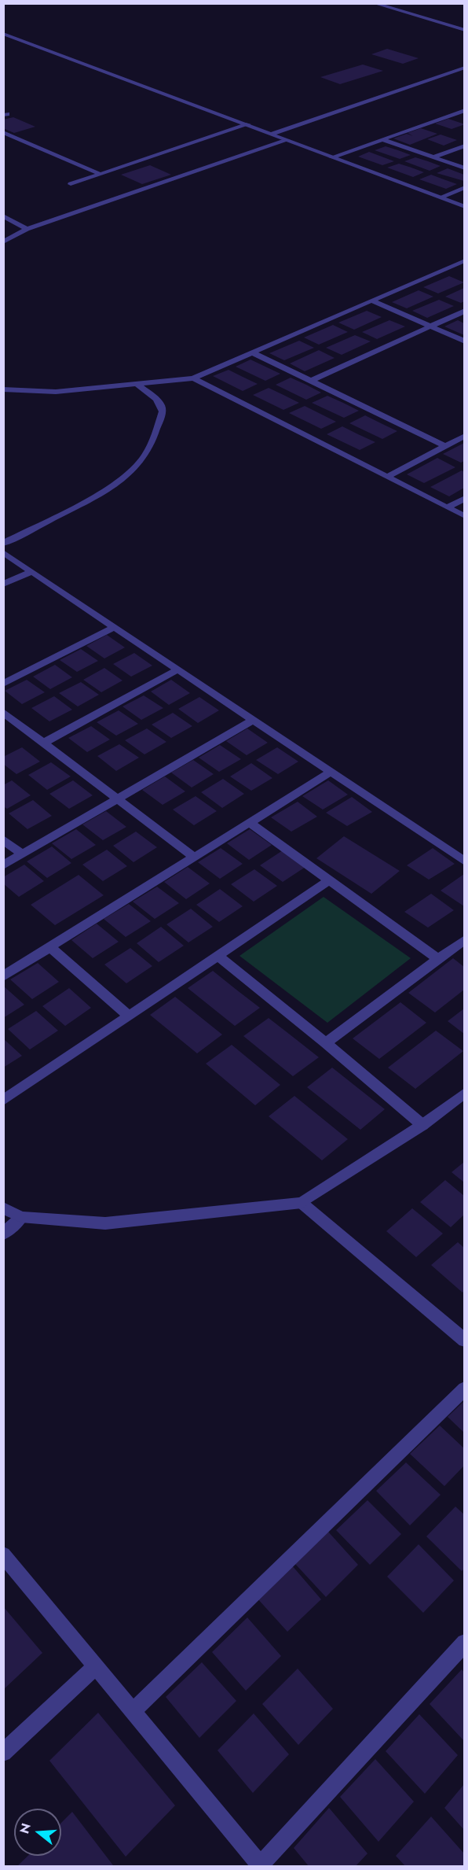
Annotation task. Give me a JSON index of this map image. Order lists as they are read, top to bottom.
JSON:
{
  "north": "left"
}
